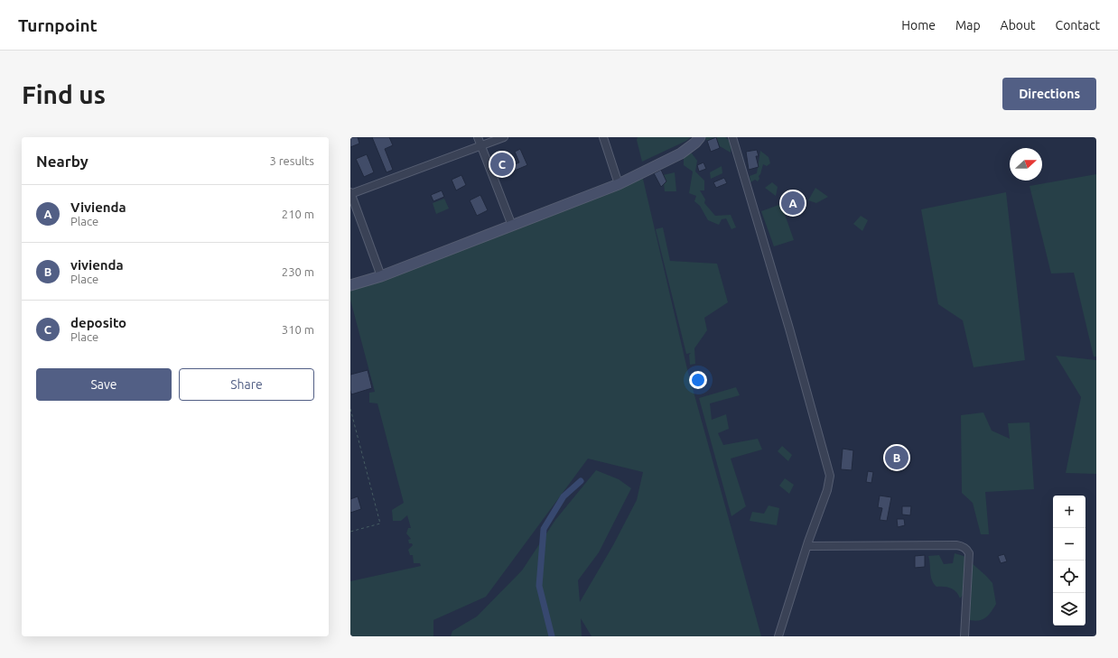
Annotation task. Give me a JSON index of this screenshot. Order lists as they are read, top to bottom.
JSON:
{
  "north": "right",
  "page": {
    "header": "Turnpoint",
    "nav": [
      "Home",
      "Map",
      "About",
      "Contact"
    ],
    "buttons": [
      "Directions",
      ["Save", "Share"]
    ],
    "title": "Find us",
    "heading": ["Nearby", "3 results"],
    "pins": ["C", "A", "B"],
    "list": [
      {
        "mark": "A",
        "name": "Vivienda",
        "note": "Place",
        "value": "210 m"
      },
      {
        "mark": "B",
        "name": "vivienda",
        "note": "Place",
        "value": "230 m"
      },
      {
        "mark": "C",
        "name": "deposito",
        "note": "Place",
        "value": "310 m"
      }
    ],
    "map_buttons": ["+", "−"]
  }
}
